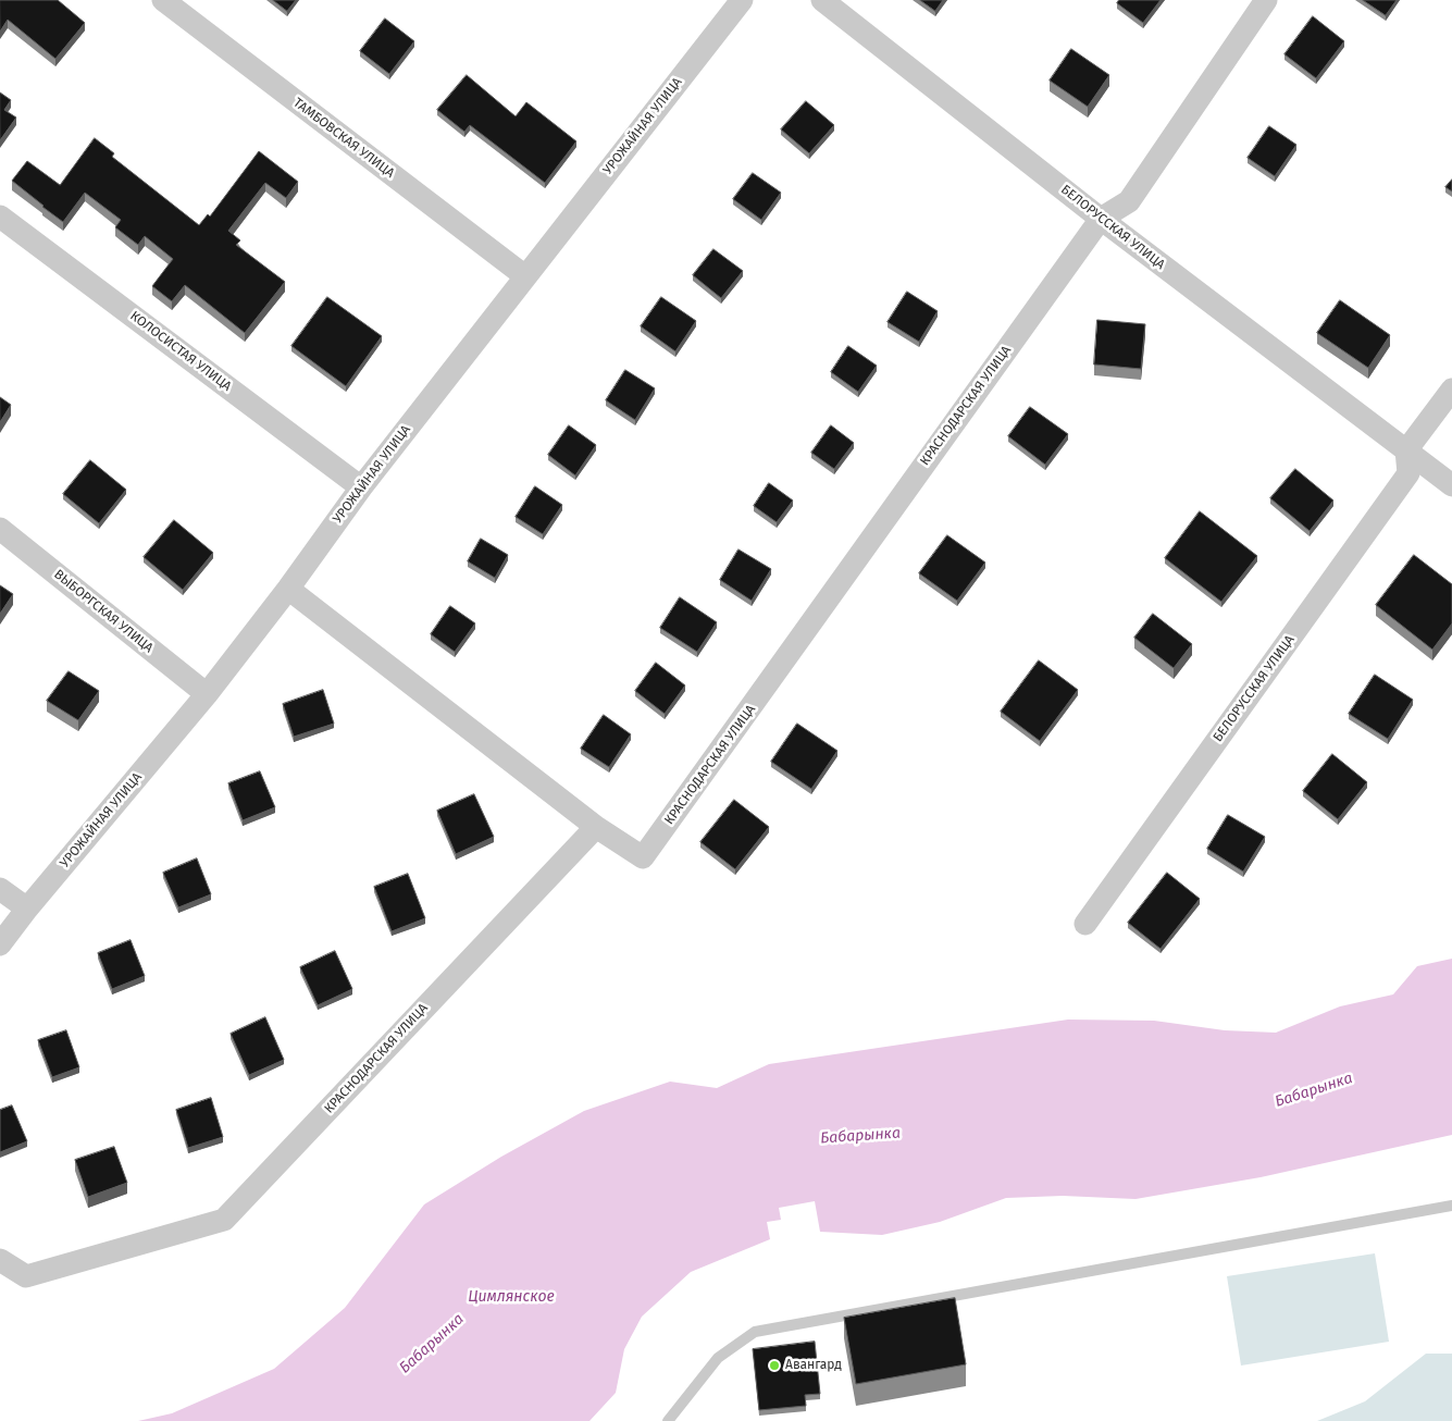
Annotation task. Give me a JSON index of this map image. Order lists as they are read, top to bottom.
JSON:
{
  "streets": {
    "street": [
      "УРОЖАЙНАЯ УЛИЦА",
      "ТАМБОВСКАЯ УЛИЦА",
      "БЕЛОРУССКАЯ УЛИЦА",
      "КОЛОСИСТАЯ УЛИЦА",
      "КРАСНОДАРСКАЯ УЛИЦА",
      "ВЫБОРГСКАЯ УЛИЦА"
    ]
  },
  "crossings": [
    ["УРОЖАЙНАЯ УЛИЦА", "ТАМБОВСКАЯ УЛИЦА"],
    ["УРОЖАЙНАЯ УЛИЦА", "КОЛОСИСТАЯ УЛИЦА"],
    ["УРОЖАЙНАЯ УЛИЦА", "ВЫБОРГСКАЯ УЛИЦА"],
    ["БЕЛОРУССКАЯ УЛИЦА", "КРАСНОДАРСКАЯ УЛИЦА"]
  ],
  "water": ["Бабарынка", "Цимлянское"],
  "places": ["Авангард"]
}
